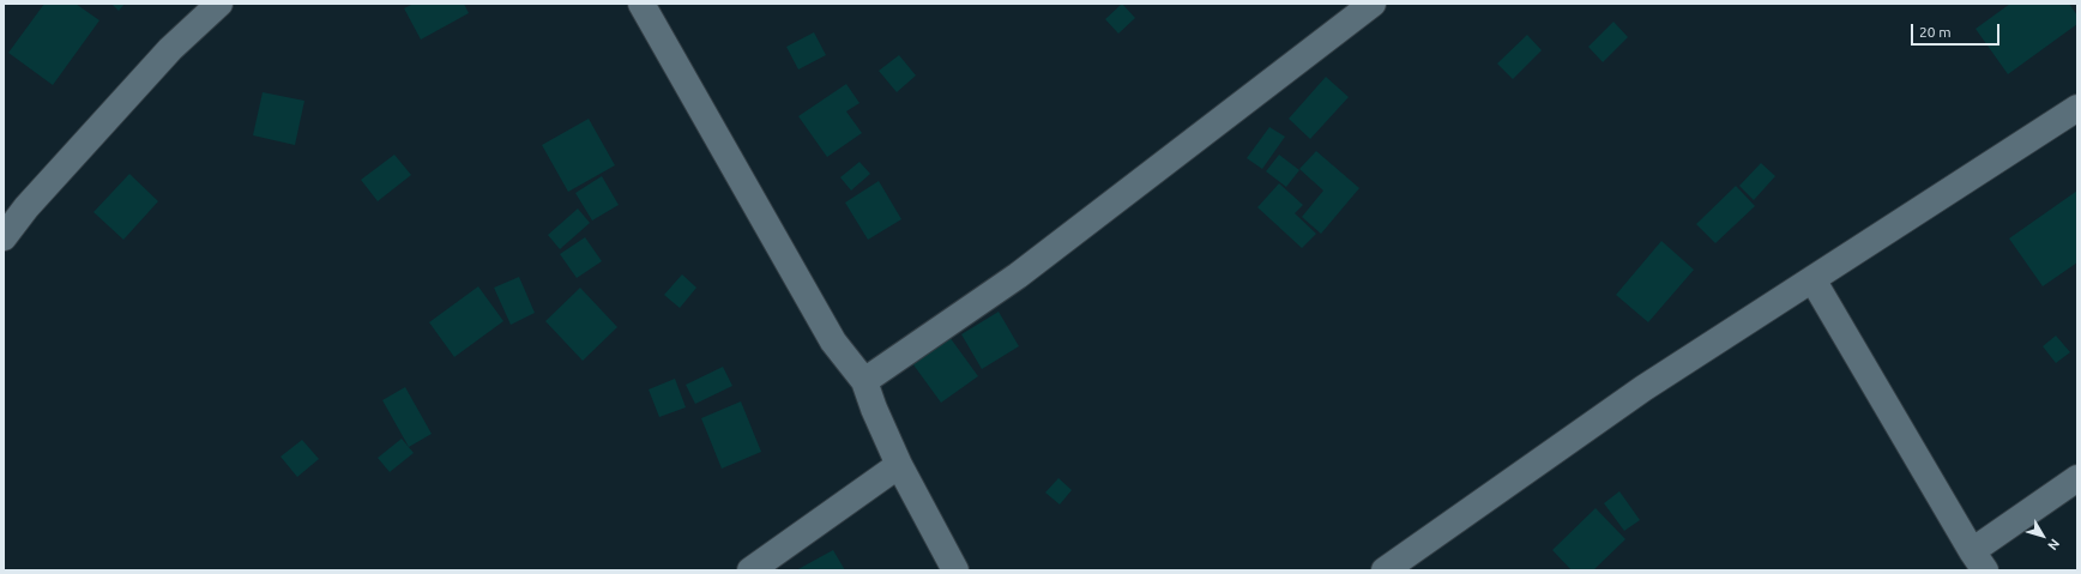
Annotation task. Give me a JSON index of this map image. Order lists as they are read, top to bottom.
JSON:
{
  "scale_bar": "20 m",
  "north": "bottom right"
}
